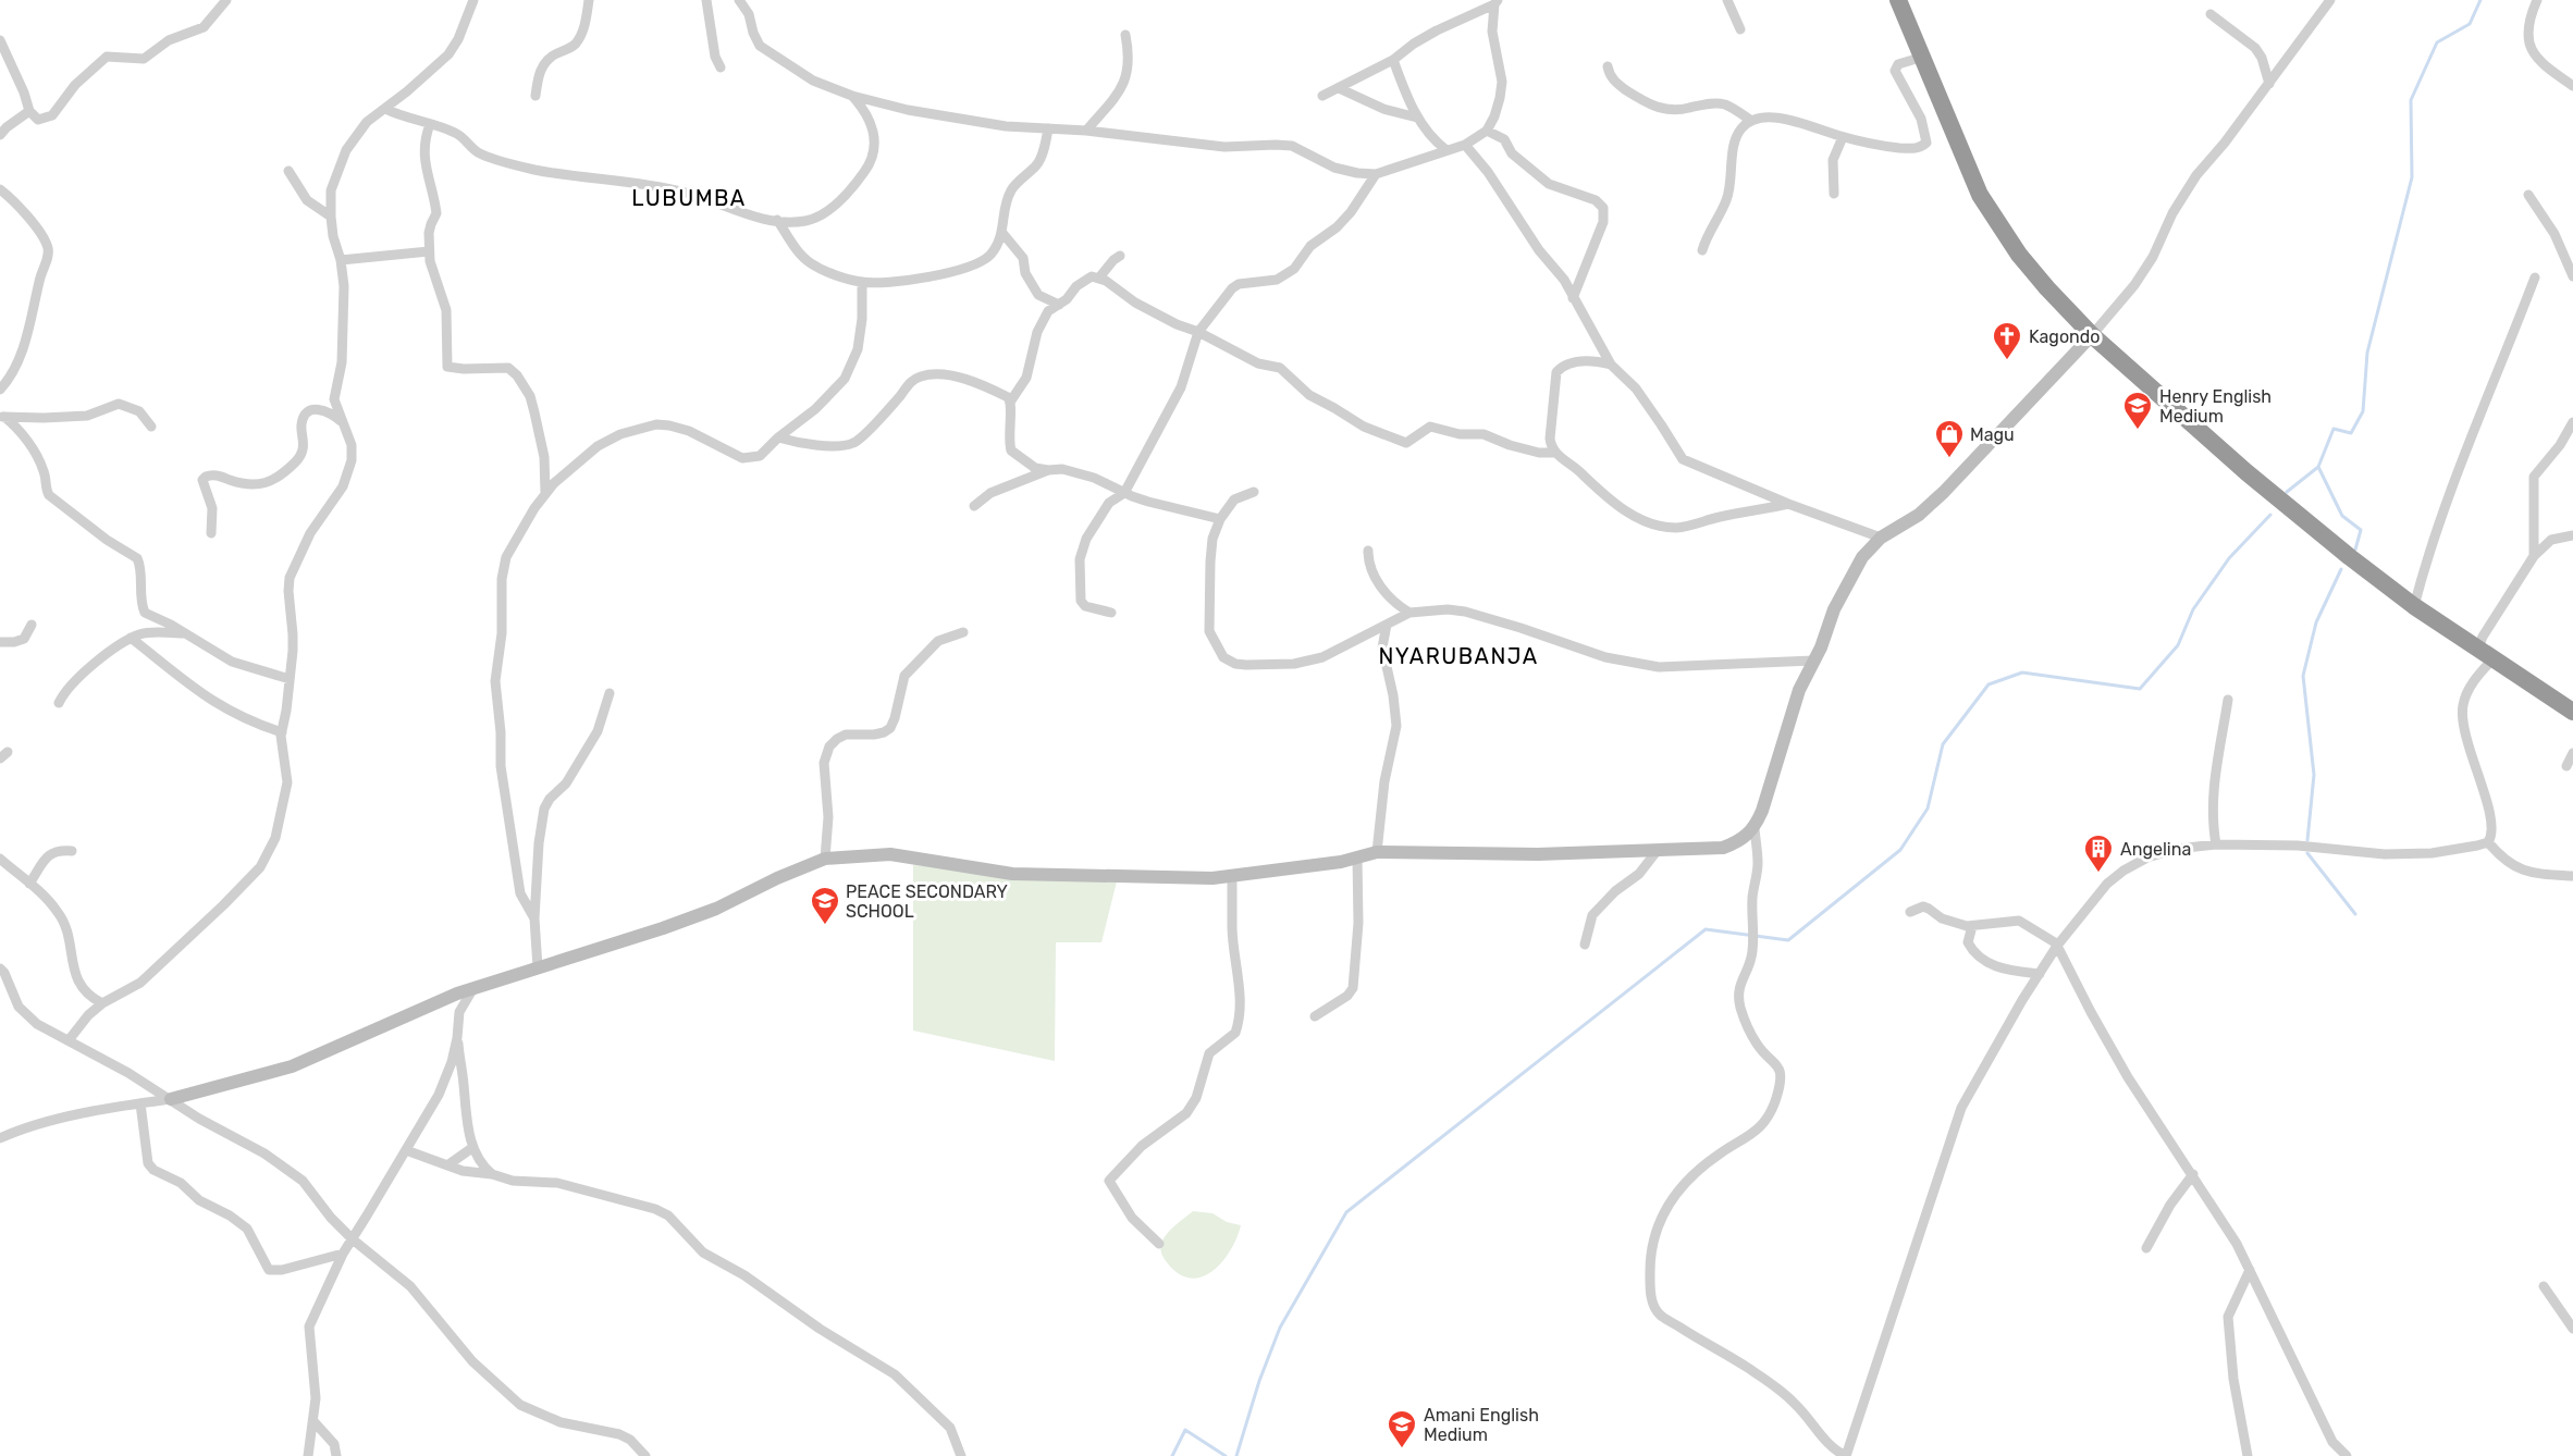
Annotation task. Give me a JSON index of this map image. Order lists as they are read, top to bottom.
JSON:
{
  "districts": ["LUBUMBA", "NYARUBANJA"],
  "places": {
    "church": ["Kagondo"],
    "school or university": ["Henry English Medium", "PEACE SECONDARY SCHOOL", "Amani English Medium"],
    "shop": ["Magu"],
    "building": ["Angelina"]
  }
}
